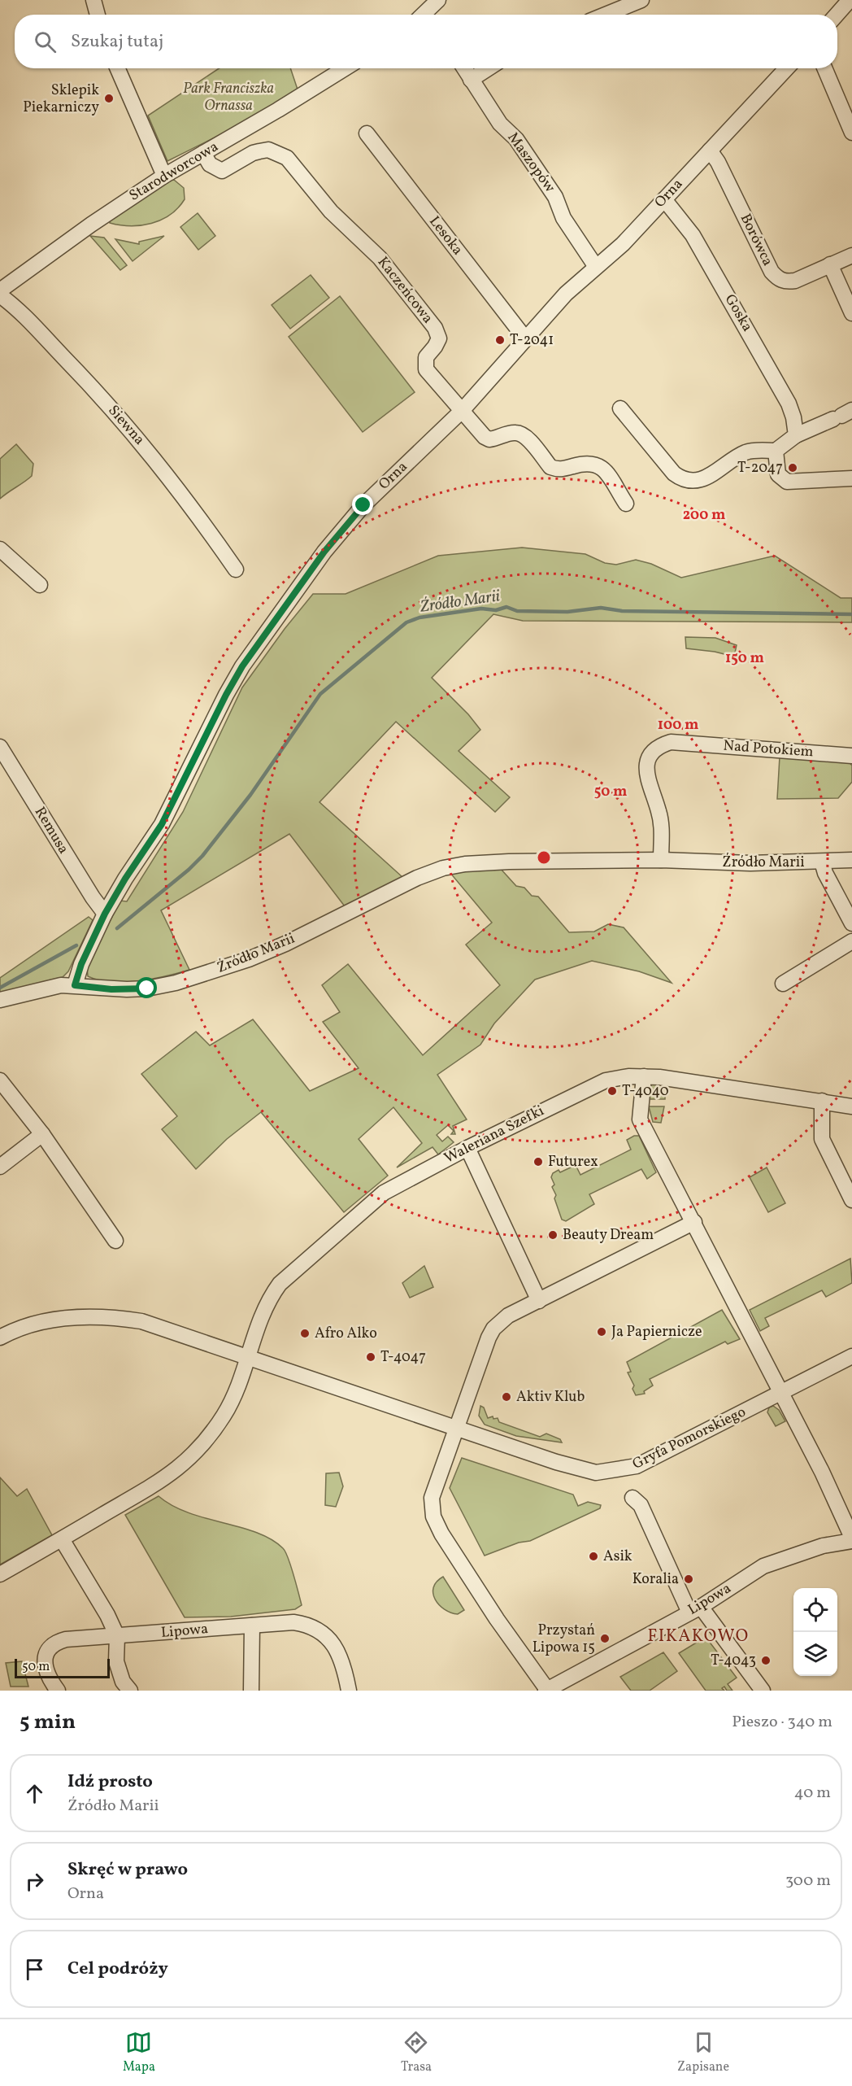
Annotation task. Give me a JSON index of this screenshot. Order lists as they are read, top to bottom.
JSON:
{
  "streets": {
    "street": [
      "Maszopów",
      "Starodworcowa",
      "Orna",
      "Lesoka",
      "Borówca",
      "Kaczeńcowa",
      "Goska",
      "Siewna",
      "Nad Potokiem",
      "Remusa",
      "Źródło Marii",
      "Waleriana Szefki",
      "Gryfa Pomorskiego",
      "Lipowa"
    ]
  },
  "crossings": [
    ["Maszopów", "Orna"],
    ["Starodworcowa", "Kaczeńcowa"],
    ["Orna", "Lesoka"],
    ["Orna", "Borówca"],
    ["Orna", "Kaczeńcowa"],
    ["Orna", "Goska"],
    ["Orna", "Remusa"],
    ["Orna", "Źródło Marii"],
    ["Nad Potokiem", "Źródło Marii"],
    ["Waleriana Szefki", "Gryfa Pomorskiego"]
  ],
  "districts": ["FIKAKOWO"],
  "water": ["Źródło Marii"],
  "parks": ["Park Franciszka Ornassa"],
  "places": [
    "Sklepik Piekarniczy",
    "T-2041",
    "T-2047",
    "T-4040",
    "Futurex",
    "Beauty Dream",
    "Ja Papiernicze",
    "Afro Alko",
    "T-4047",
    "Aktiv Klub",
    "Asik",
    "Koralia",
    "Przystań Lipowa 15",
    "T-4043"
  ],
  "scale_bar": "50 m",
  "page": {
    "search": "Szukaj tutaj",
    "scale": "50 m",
    "heading": ["5 min", "Pieszo · 340 m"],
    "list": [
      ["Idź prosto", "Źródło Marii", "40 m"],
      ["Skręć w prawo", "Orna", "300 m"],
      "Cel podróży"
    ],
    "nav": ["Mapa", "Trasa", "Zapisane"]
  },
  "rings": [
    "200 m",
    "150 m",
    "100 m",
    "50 m"
  ]
}
